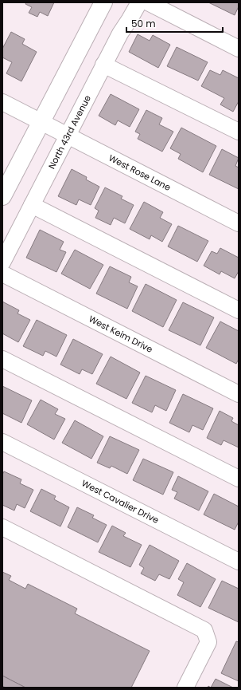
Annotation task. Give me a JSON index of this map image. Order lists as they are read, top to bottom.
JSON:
{
  "streets": {
    "street": [
      "North 43rd Avenue",
      "West Rose Lane",
      "West Keim Drive",
      "West Cavalier Drive"
    ]
  },
  "crossings": [
    ["North 43rd Avenue", "West Rose Lane"]
  ],
  "scale_bar": "50 m"
}
